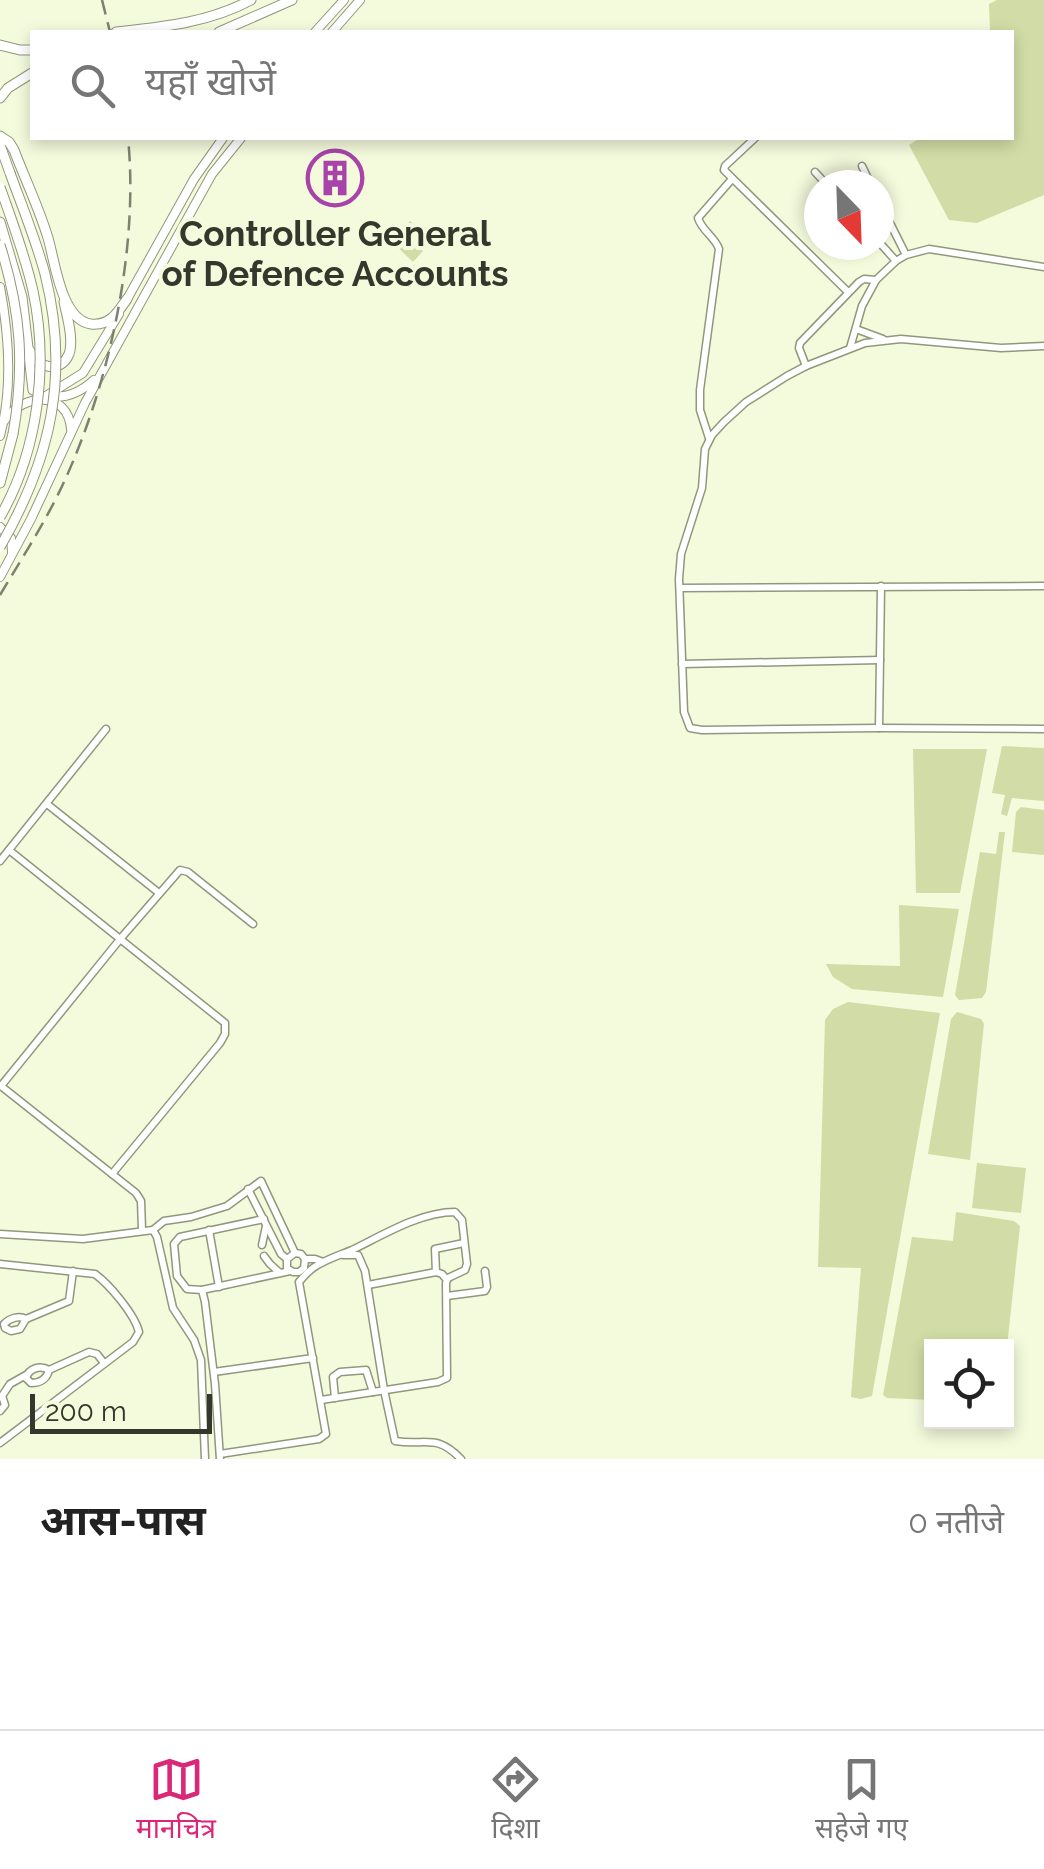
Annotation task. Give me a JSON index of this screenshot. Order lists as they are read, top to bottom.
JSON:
{
  "places": {
    "building": ["Controller General of Defence Accounts"]
  },
  "scale_bar": "200 m",
  "north": "bottom right",
  "page": {
    "search": "यहाँ खोजें",
    "scale": "200 m",
    "heading": ["आस-पास", "0 नतीजे"],
    "nav": ["मानचित्र", "दिशा", "सहेजे गए"]
  }
}
